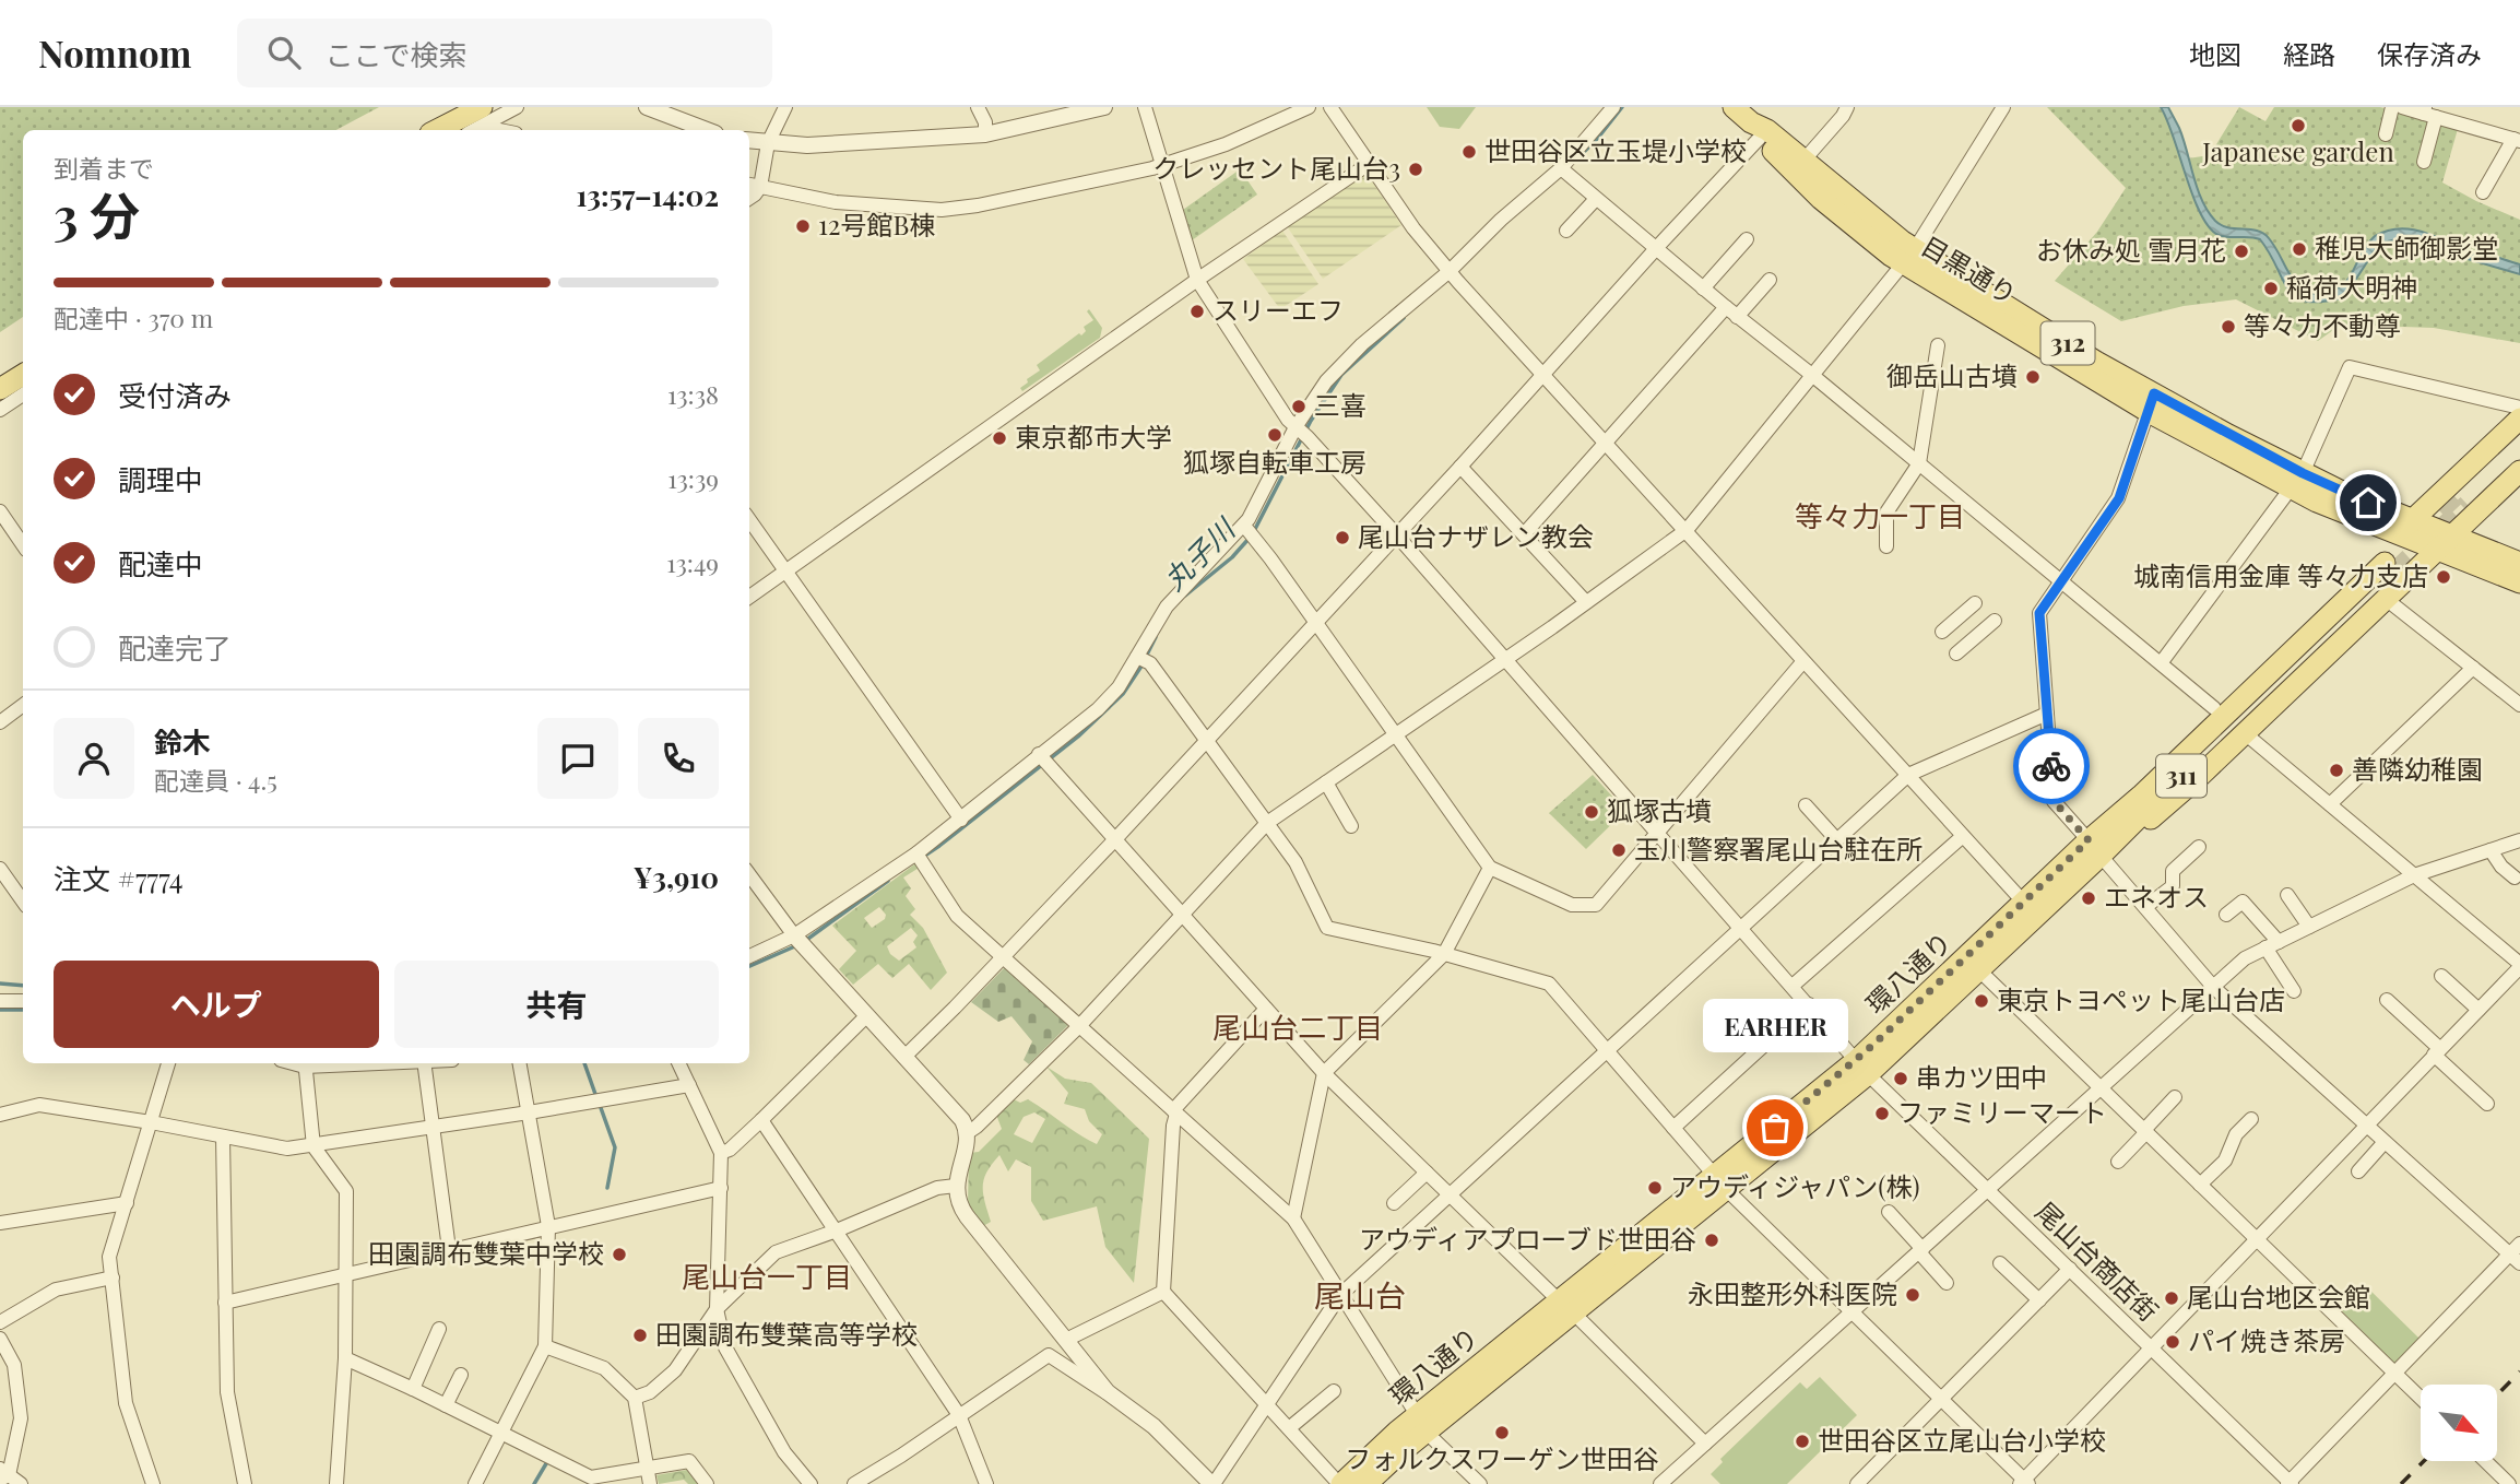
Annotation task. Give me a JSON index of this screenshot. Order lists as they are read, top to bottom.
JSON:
{
  "streets": {
    "main road": [
      "目黒通り",
      "312",
      "311",
      "環八通り"
    ],
    "street": ["尾山台商店街"]
  },
  "crossings": [
    ["環八通り", "尾山台商店街"]
  ],
  "districts": [
    "等々力一丁目",
    "尾山台二丁目",
    "尾山台一丁目",
    "尾山台"
  ],
  "water": ["丸子川"],
  "places": [
    "Japanese garden",
    "世田谷区立玉堤小学校",
    "クレッセント尾山台3",
    "12号館B棟",
    "稚児大師御影堂",
    "お休み処 雪月花",
    "稲荷大明神",
    "スリーエフ",
    "等々力不動尊",
    "御岳山古墳",
    "三喜",
    "狐塚自転車工房",
    "東京都市大学",
    "尾山台ナザレン教会",
    "城南信用金庫 等々力支店",
    "善隣幼稚園",
    "狐塚古墳",
    "玉川警察署尾山台駐在所",
    "エネオス",
    "東京トヨペット尾山台店",
    "串カツ田中",
    "ファミリーマート",
    "EARHER",
    "アウディジャパン(株)",
    "アウディアプローブド世田谷",
    "田園調布雙葉中学校",
    "永田整形外科医院",
    "尾山台地区会館",
    "田園調布雙葉高等学校",
    "パイ焼き茶房",
    "フォルクスワーゲン世田谷",
    "世田谷区立尾山台小学校"
  ],
  "north": "bottom right",
  "page": {
    "header": "Nomnom",
    "search": "ここで検索",
    "nav": ["地図", "経路", "保存済み"],
    "heading": ["3 分", "到着まで", "13:57–14:02"],
    "panel": [
      "鈴木",
      "配達員 · 4.5",
      "注文 #7774",
      "¥3,910"
    ],
    "bar": "配達中 · 370 m",
    "list": [
      ["受付済み", "13:38"],
      ["調理中", "13:39"],
      ["配達中", "13:49"],
      "配達完了"
    ],
    "buttons": ["ヘルプ", "共有"],
    "bubble": "EARHER"
  }
}
